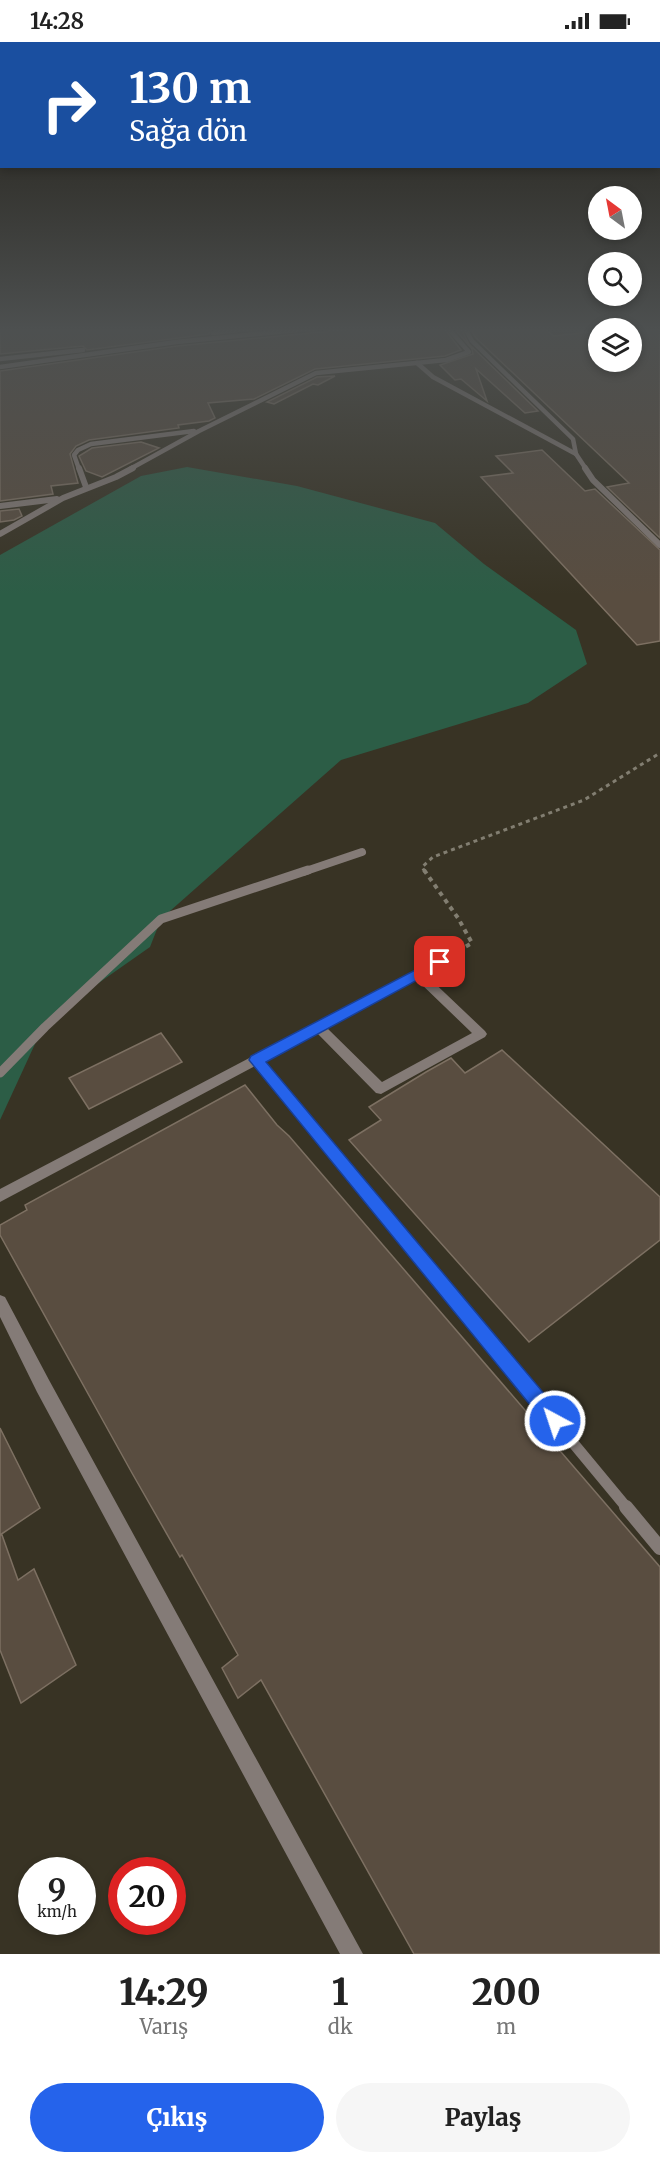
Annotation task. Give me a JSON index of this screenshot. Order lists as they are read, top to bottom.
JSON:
{
  "north": "top left",
  "page": {
    "status": "14:28",
    "turn": ["130 m", "Sağa dön"],
    "speed": "9 km/h",
    "limit": "20",
    "eta": [
      "14:29",
      "Varış",
      "1",
      "dk",
      "200",
      "m"
    ],
    "buttons": ["Çıkış", "Paylaş"]
  }
}
